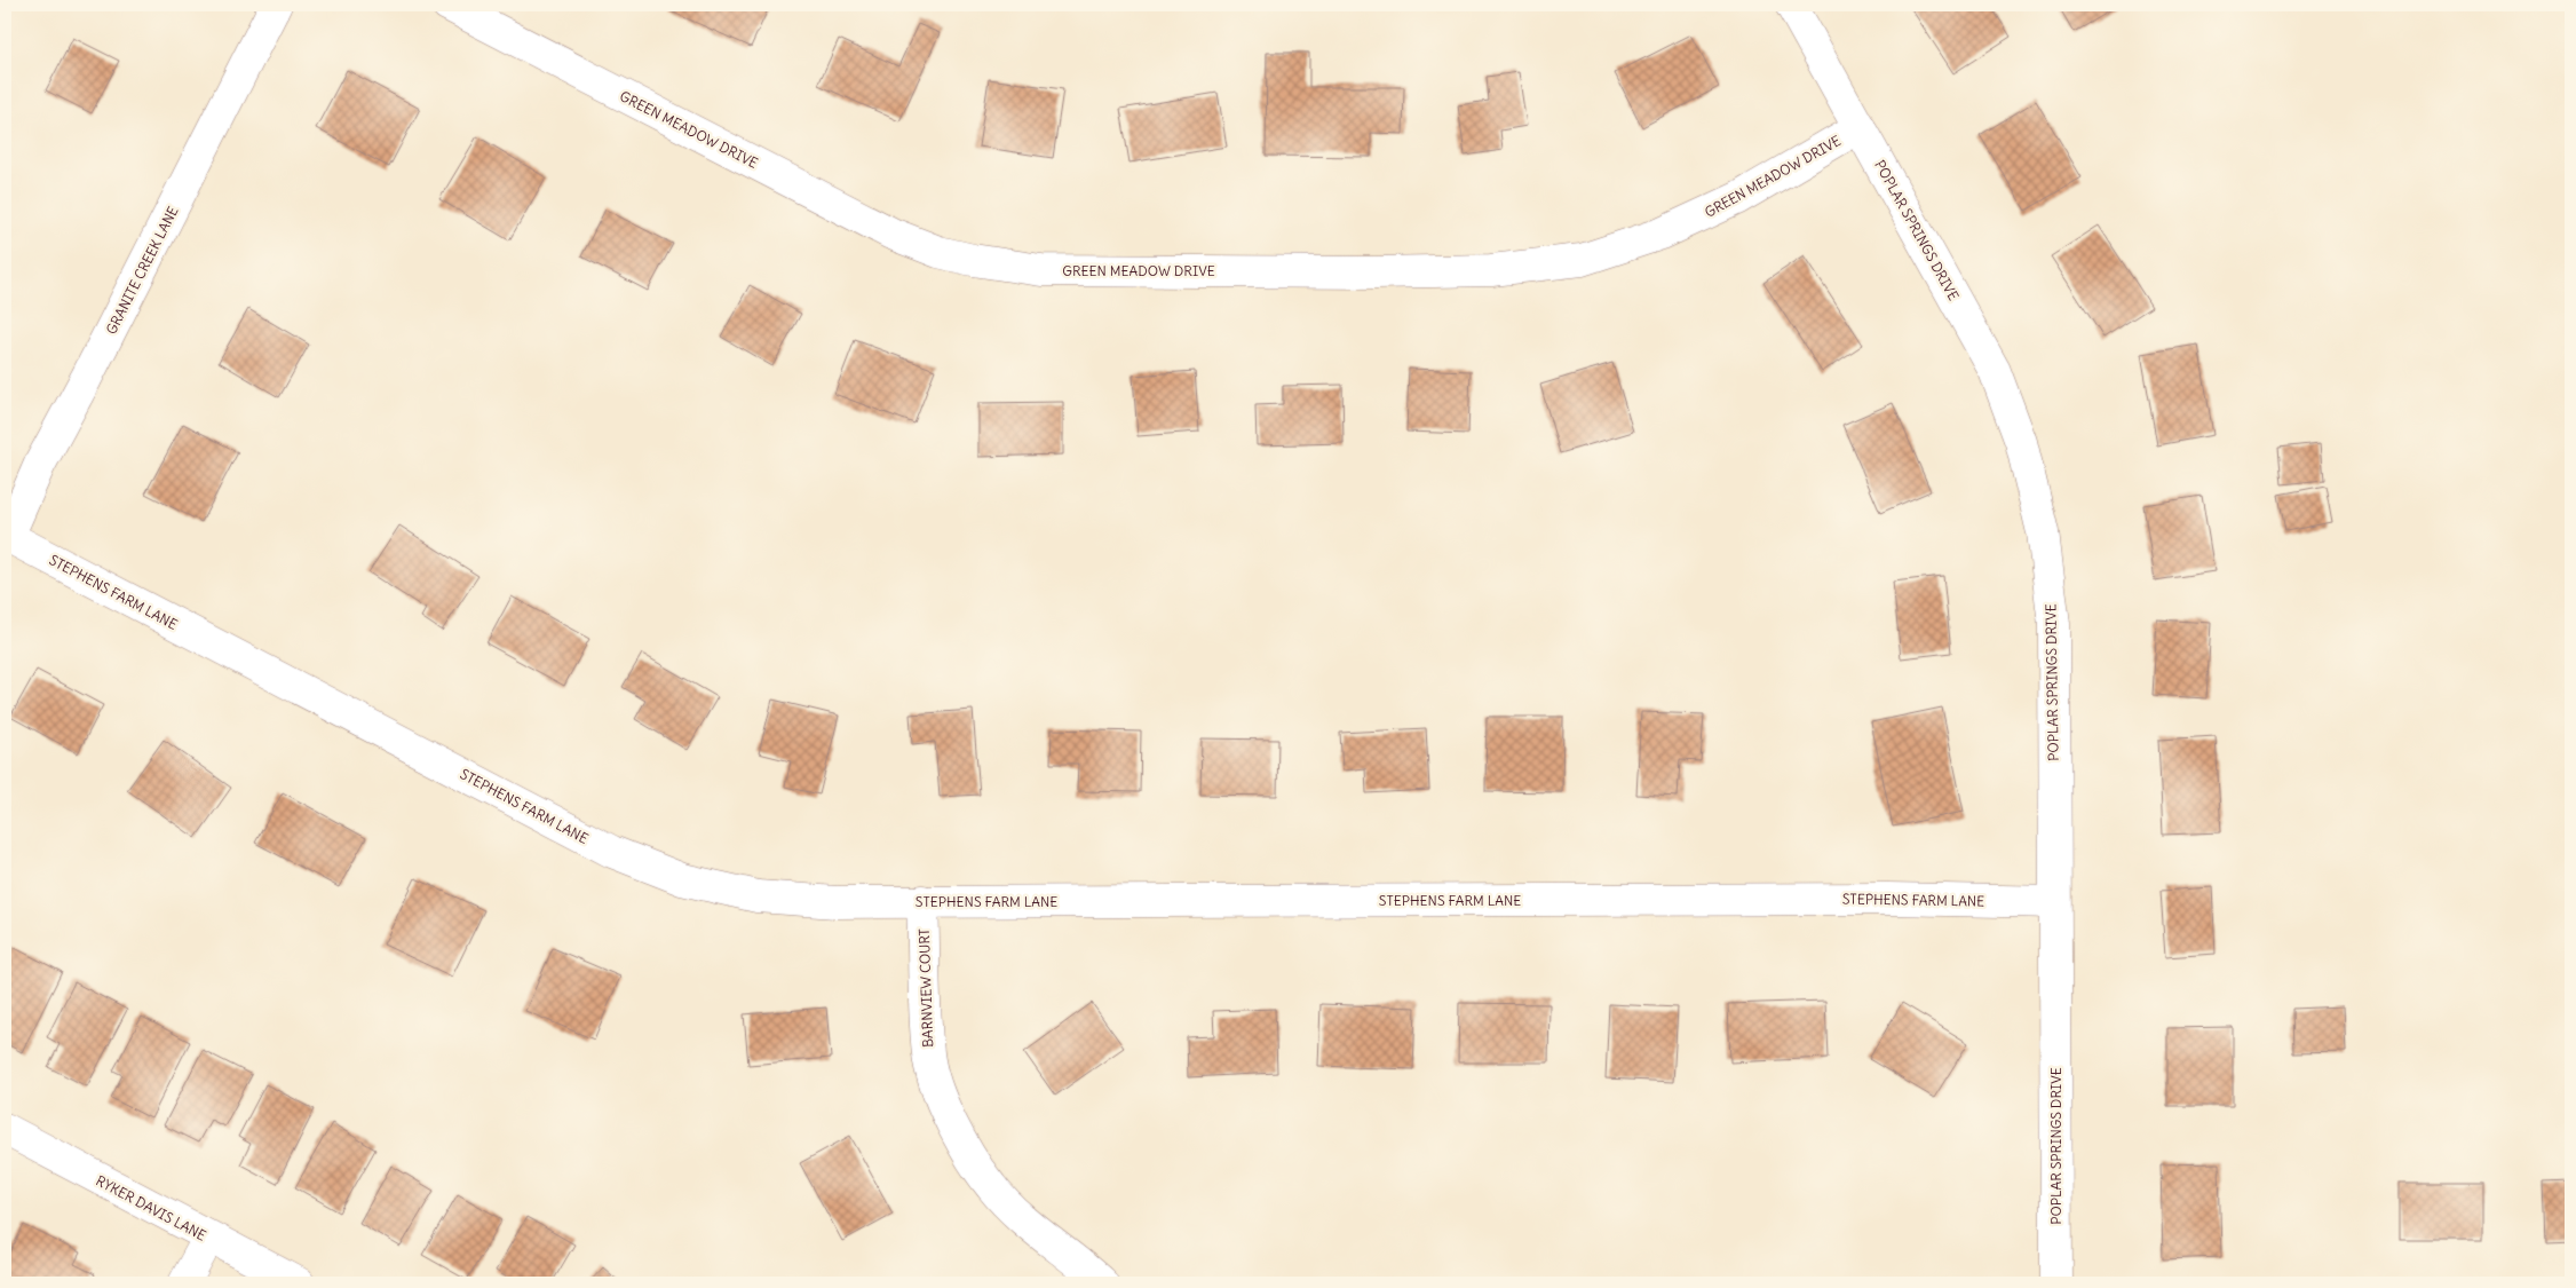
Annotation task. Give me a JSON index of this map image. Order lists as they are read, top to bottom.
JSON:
{
  "streets": {
    "street": [
      "GREEN MEADOW DRIVE",
      "POPLAR SPRINGS DRIVE",
      "GRANITE CREEK LANE",
      "STEPHENS FARM LANE",
      "BARNVIEW COURT",
      "RYKER DAVIS LANE"
    ]
  },
  "crossings": [
    ["GREEN MEADOW DRIVE", "POPLAR SPRINGS DRIVE"],
    ["POPLAR SPRINGS DRIVE", "STEPHENS FARM LANE"],
    ["GRANITE CREEK LANE", "STEPHENS FARM LANE"],
    ["STEPHENS FARM LANE", "BARNVIEW COURT"]
  ]
}
